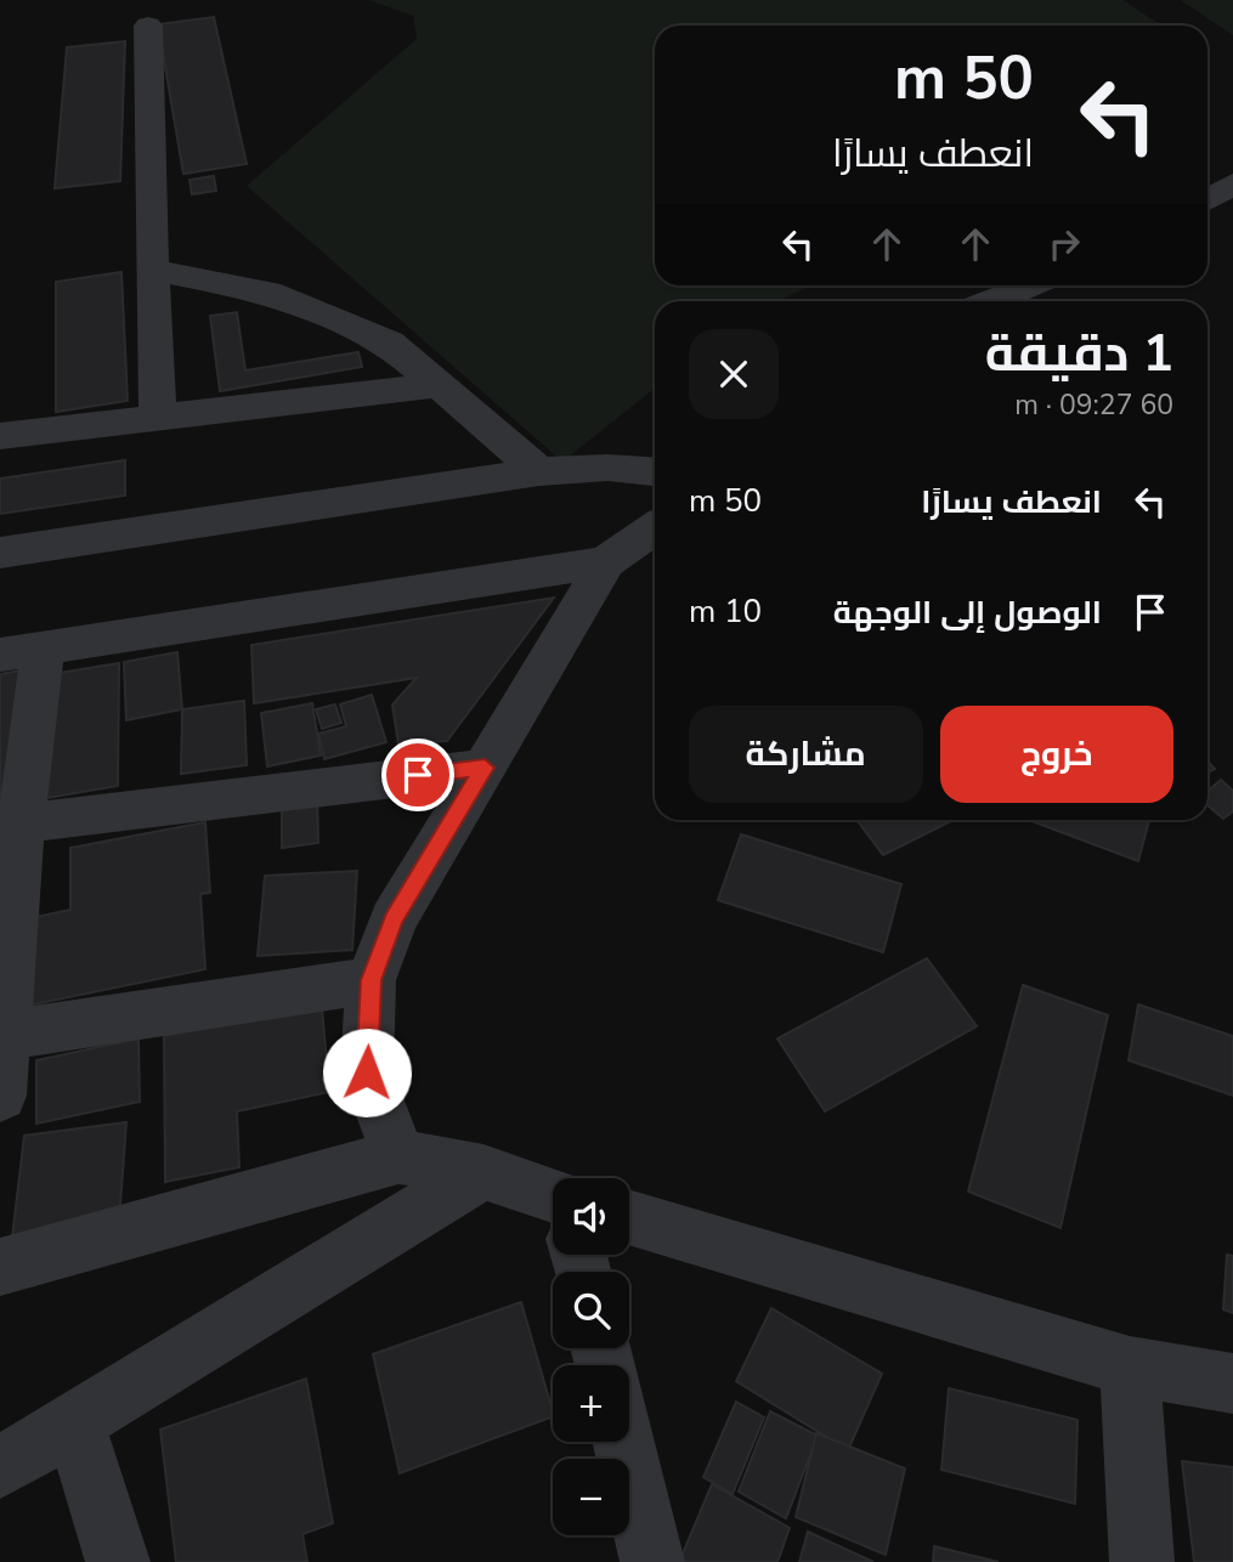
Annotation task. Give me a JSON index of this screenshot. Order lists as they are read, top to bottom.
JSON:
{
  "page": {
    "turn": ["50 m", "انعطف يسارًا"],
    "heading": ["1 دقيقة", "60 m · 09:27"],
    "list": [
      {
        "name": "انعطف يسارًا",
        "value": "50 m"
      },
      {
        "name": "الوصول إلى الوجهة",
        "value": "10 m"
      }
    ],
    "buttons": ["خروج", "مشاركة"],
    "map_buttons": ["+", "−"]
  }
}
